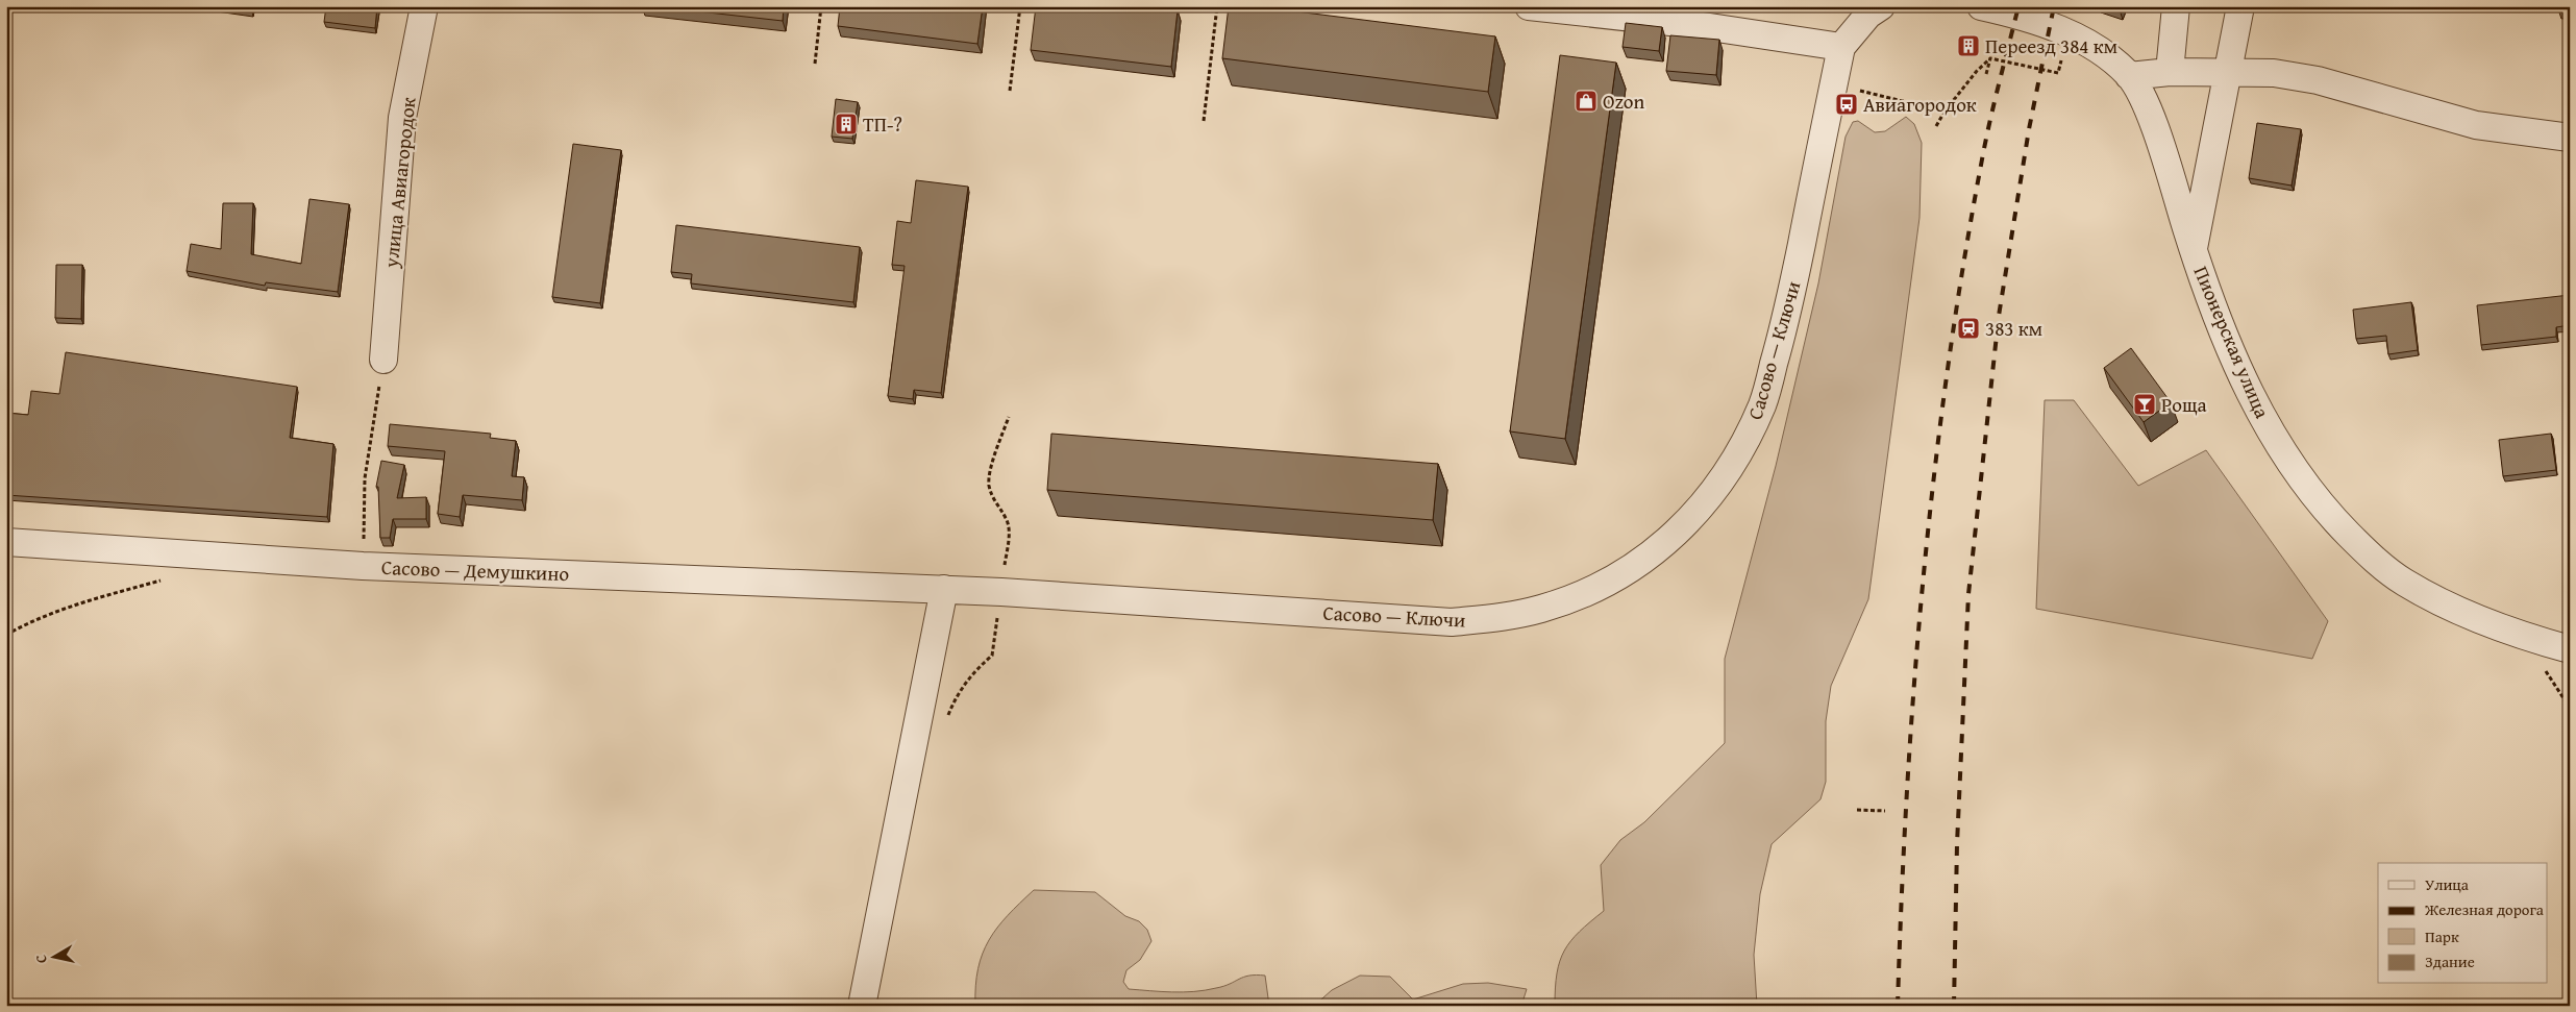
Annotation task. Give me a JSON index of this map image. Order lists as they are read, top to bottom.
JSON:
{
  "streets": {
    "street": [
      "улица Авиагородок",
      "Пионерская улица",
      "Сасово — Ключи",
      "Сасово — Демушкино"
    ]
  },
  "crossings": [
    ["Сасово — Ключи", "Сасово — Демушкино"]
  ],
  "places": {
    "building": ["Переезд 384 км", "ТП-?"],
    "shop": ["Ozon"],
    "bus stop": ["Авиагородок"],
    "station": ["383 км"],
    "bar": ["Роща"]
  },
  "legend": [
    "Улица",
    "Железная дорога",
    "Парк",
    "Здание"
  ],
  "north": "left"
}
